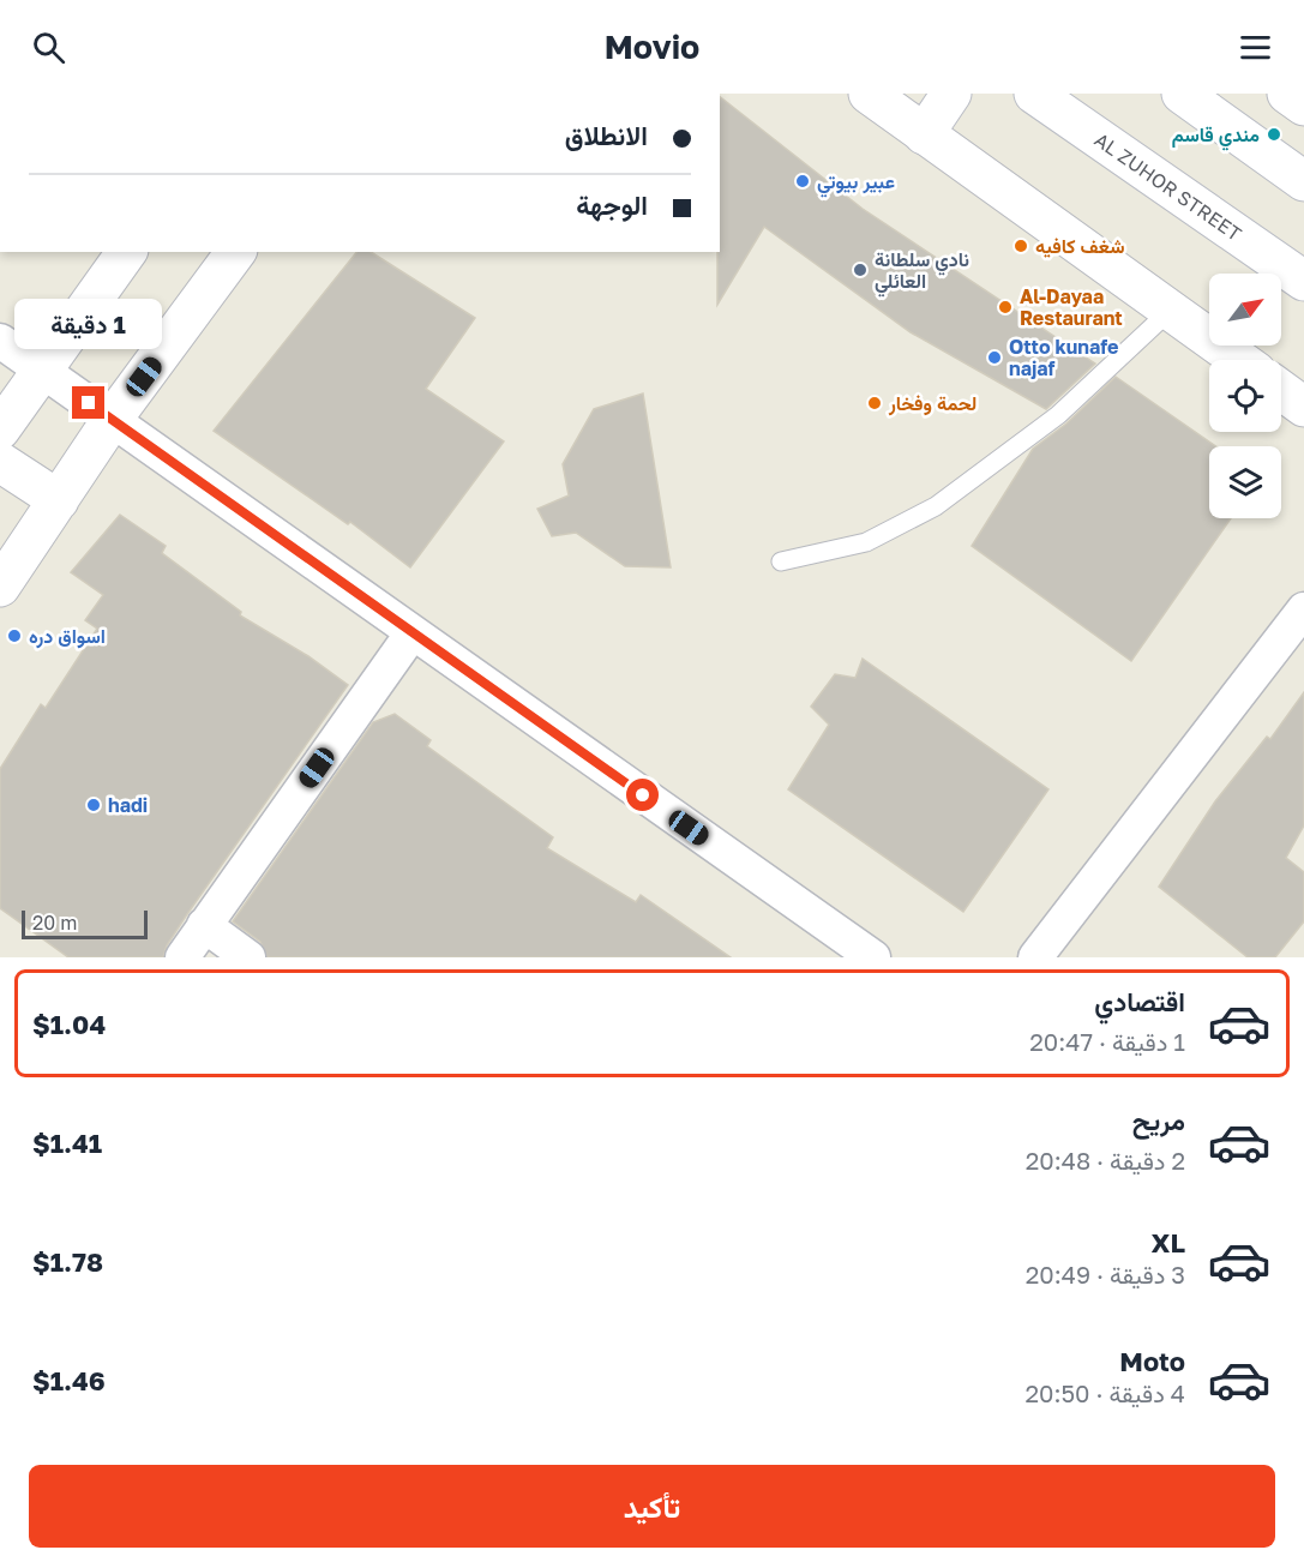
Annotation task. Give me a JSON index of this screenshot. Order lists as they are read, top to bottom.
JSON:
{
  "streets": {
    "street": ["AL ZUHOR STREET"]
  },
  "places": [
    "مندي قاسم",
    "عبير بيوتي",
    "شغف كافيه",
    "نادي سلطانة العائلي",
    "Al-Dayaa Restaurant",
    "Otto kunafe najaf",
    "لحمة وفخار",
    "اسواق دره",
    "hadi"
  ],
  "scale_bar": "20 m",
  "north": "top right",
  "page": {
    "header": "Movio",
    "banner": ["الانطلاق", "الوجهة"],
    "bubble": "1 دقيقة",
    "scale": "20 m",
    "list": [
      {
        "name": "اقتصادي",
        "note": "1 دقيقة · 20:47",
        "value": "$1.04"
      },
      {
        "name": "مريح",
        "note": "2 دقيقة · 20:48",
        "value": "$1.41"
      },
      {
        "name": "XL",
        "note": "3 دقيقة · 20:49",
        "value": "$1.78"
      },
      {
        "name": "Moto",
        "note": "4 دقيقة · 20:50",
        "value": "$1.46"
      }
    ],
    "buttons": "تأكيد"
  }
}
